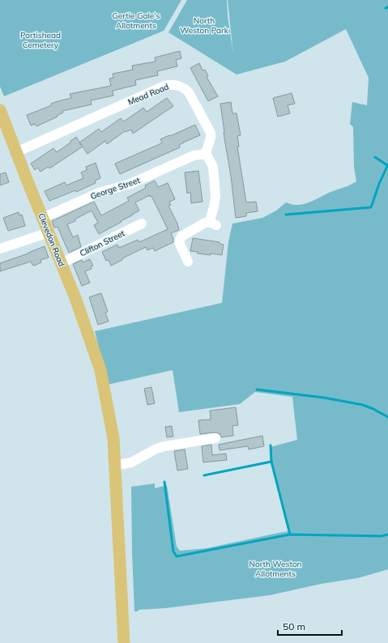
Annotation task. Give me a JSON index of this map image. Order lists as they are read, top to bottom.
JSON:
{
  "streets": {
    "main road": ["Clevedon Road"],
    "street": ["Mead Road", "George Street", "Clifton Street"]
  },
  "crossings": [
    ["Mead Road", "George Street"],
    ["Mead Road", "Clevedon Road"],
    ["George Street", "Clevedon Road"],
    ["Clevedon Road", "Clifton Street"]
  ],
  "parks": [
    "Gertie Gale's Allotments",
    "North Weston Park",
    "Portishead Cemetery",
    "North Weston Allotments"
  ],
  "scale_bar": "50 m"
}
